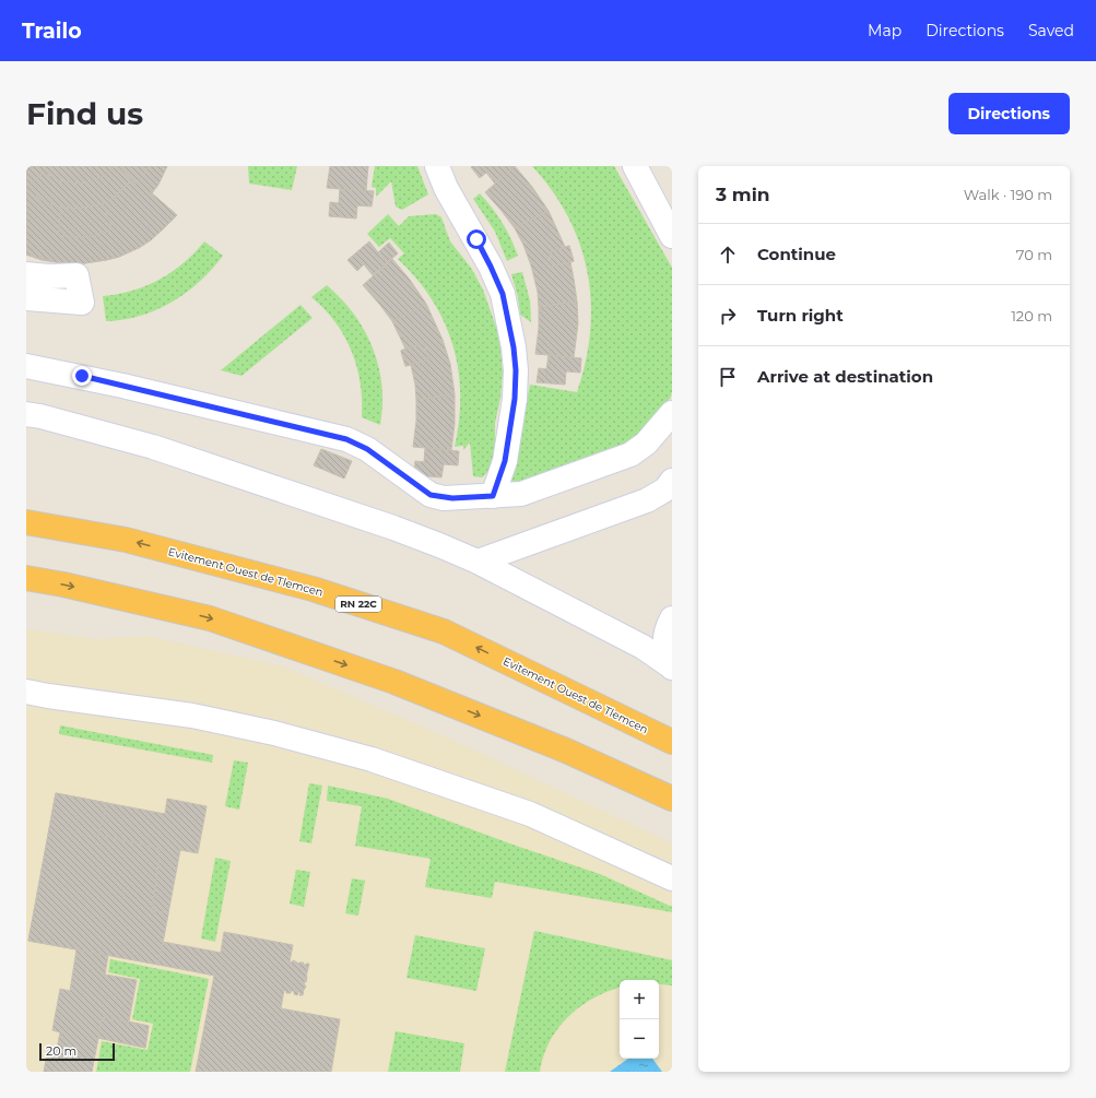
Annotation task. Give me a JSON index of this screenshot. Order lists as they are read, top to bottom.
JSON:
{
  "streets": {
    "highway": ["Evitement Ouest de Tlemcen", "RN 22C"]
  },
  "scale_bar": "20 m",
  "page": {
    "header": "Trailo",
    "nav": ["Map", "Directions", "Saved"],
    "buttons": "Directions",
    "title": "Find us",
    "heading": ["3 min", "Walk · 190 m"],
    "list": [
      ["Continue", "70 m"],
      ["Turn right", "120 m"],
      "Arrive at destination"
    ],
    "map_buttons": ["+", "−"],
    "scale": "20 m"
  }
}
